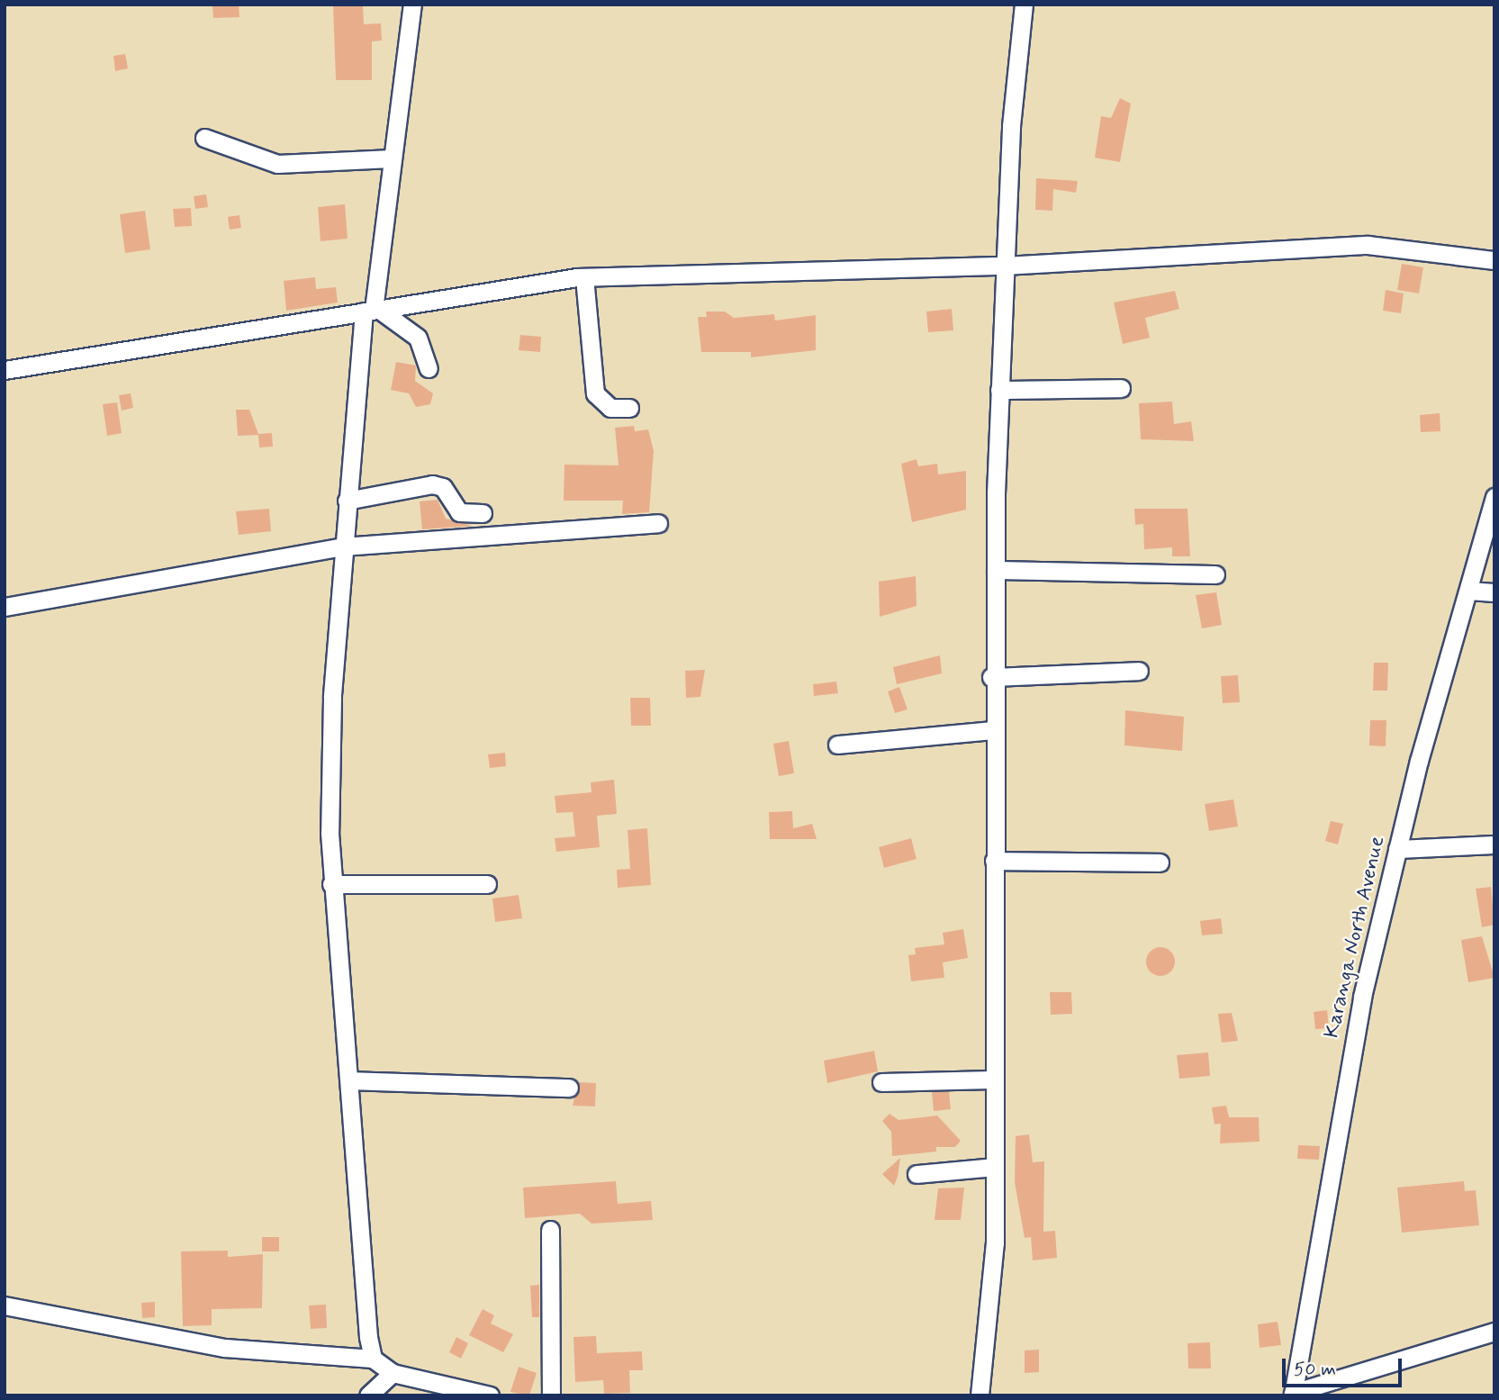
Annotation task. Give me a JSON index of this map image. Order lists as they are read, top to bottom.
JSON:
{
  "streets": {
    "street": ["Karanga North Avenue"]
  },
  "scale_bar": "50 m"
}
